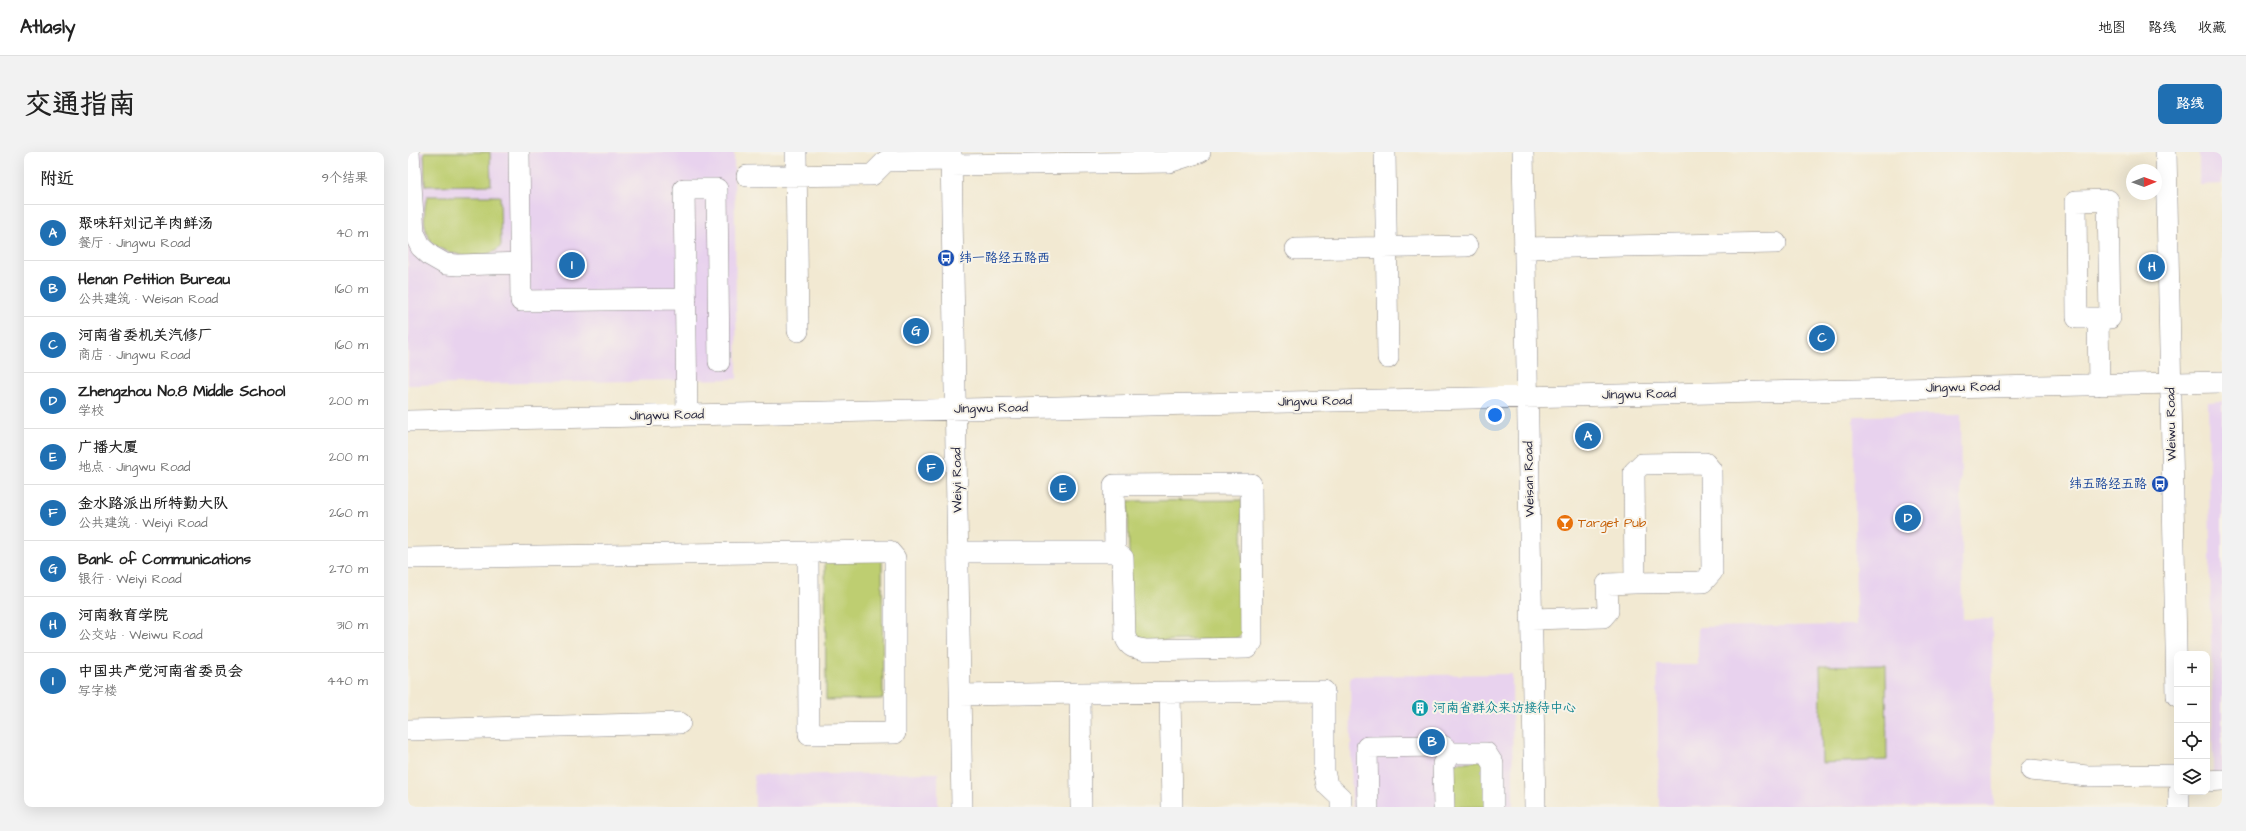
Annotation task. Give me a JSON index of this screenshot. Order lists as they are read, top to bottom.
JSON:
{
  "streets": {
    "street": [
      "Jingwu Road",
      "Weiwu Road",
      "Weisan Road",
      "Weiyi Road"
    ]
  },
  "crossings": [
    ["Jingwu Road", "Weiwu Road"],
    ["Jingwu Road", "Weisan Road"],
    ["Jingwu Road", "Weiyi Road"]
  ],
  "places": {
    "bus stop": ["纬一路经五路西", "纬五路经五路"],
    "bar": ["Target Pub"],
    "building": ["河南省群众来访接待中心"]
  },
  "north": "right",
  "page": {
    "header": "Atlasly",
    "nav": ["地图", "路线", "收藏"],
    "title": "交通指南",
    "buttons": "路线",
    "heading": ["附近", "9个结果"],
    "list": [
      {
        "mark": "A",
        "name": "聚味轩刘记羊肉鲜汤",
        "note": "餐厅 · Jingwu Road",
        "value": "40 m"
      },
      {
        "mark": "B",
        "name": "Henan Petition Bureau",
        "note": "公共建筑 · Weisan Road",
        "value": "160 m"
      },
      {
        "mark": "C",
        "name": "河南省委机关汽修厂",
        "note": "商店 · Jingwu Road",
        "value": "160 m"
      },
      {
        "mark": "D",
        "name": "Zhengzhou No.8 Middle School",
        "note": "学校",
        "value": "200 m"
      },
      {
        "mark": "E",
        "name": "广播大厦",
        "note": "地点 · Jingwu Road",
        "value": "200 m"
      },
      {
        "mark": "F",
        "name": "金水路派出所特勤大队",
        "note": "公共建筑 · Weiyi Road",
        "value": "260 m"
      },
      {
        "mark": "G",
        "name": "Bank of Communications",
        "note": "银行 · Weiyi Road",
        "value": "270 m"
      },
      {
        "mark": "H",
        "name": "河南教育学院",
        "note": "公交站 · Weiwu Road",
        "value": "310 m"
      },
      {
        "mark": "I",
        "name": "中国共产党河南省委员会",
        "note": "写字楼",
        "value": "440 m"
      }
    ],
    "pins": [
      "I",
      "H",
      "G",
      "C",
      "A",
      "F",
      "E",
      "D",
      "B"
    ],
    "map_buttons": ["+", "−"]
  }
}
